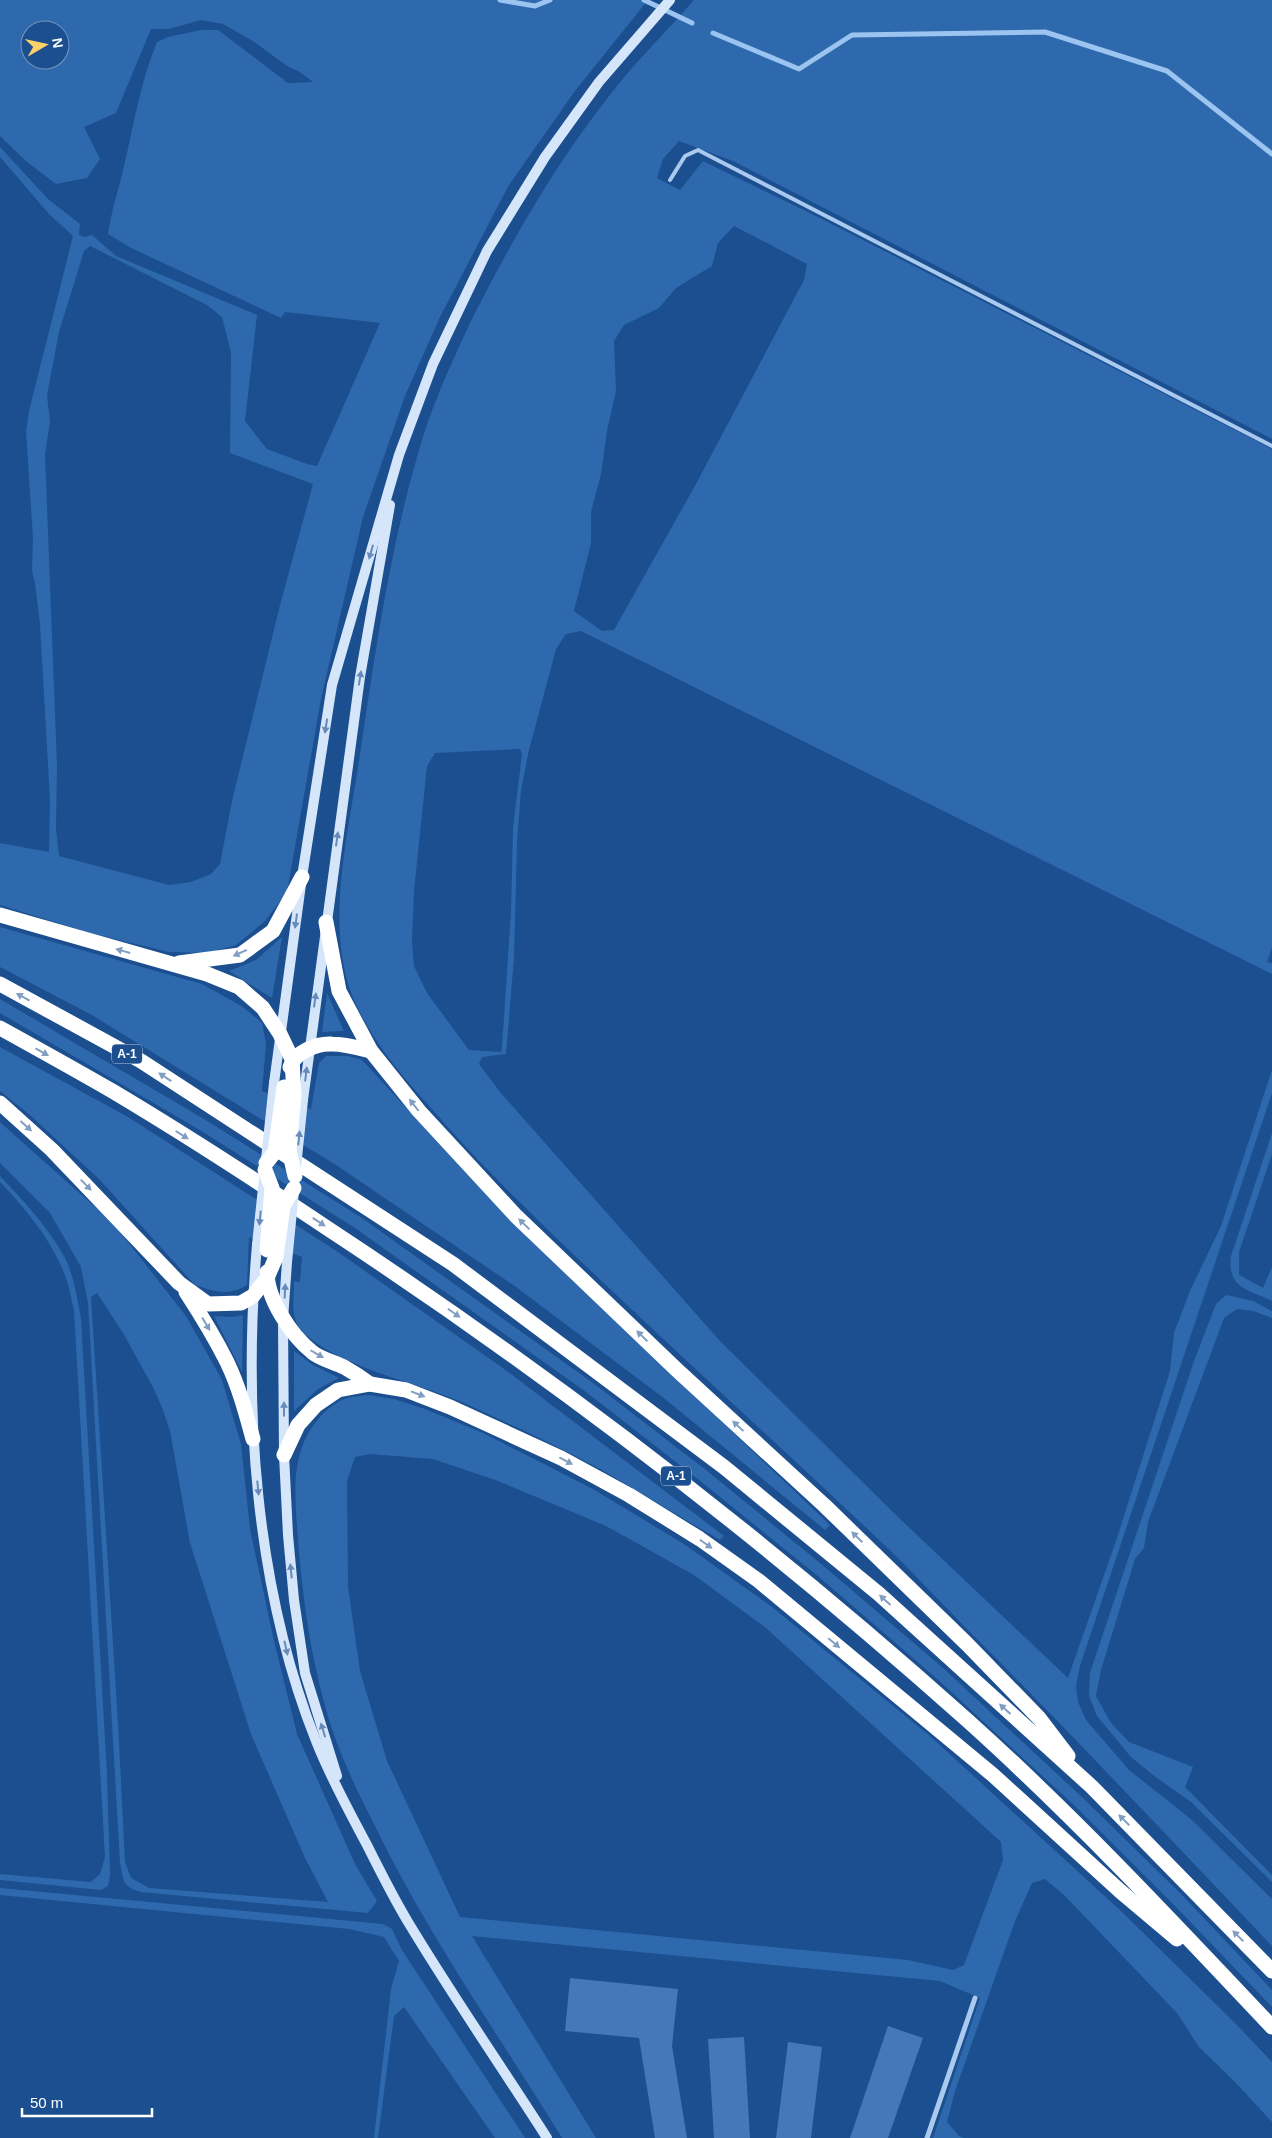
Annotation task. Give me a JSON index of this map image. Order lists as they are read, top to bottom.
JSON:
{
  "streets": {
    "highway": ["A-1"]
  },
  "scale_bar": "50 m",
  "north": "right"
}
